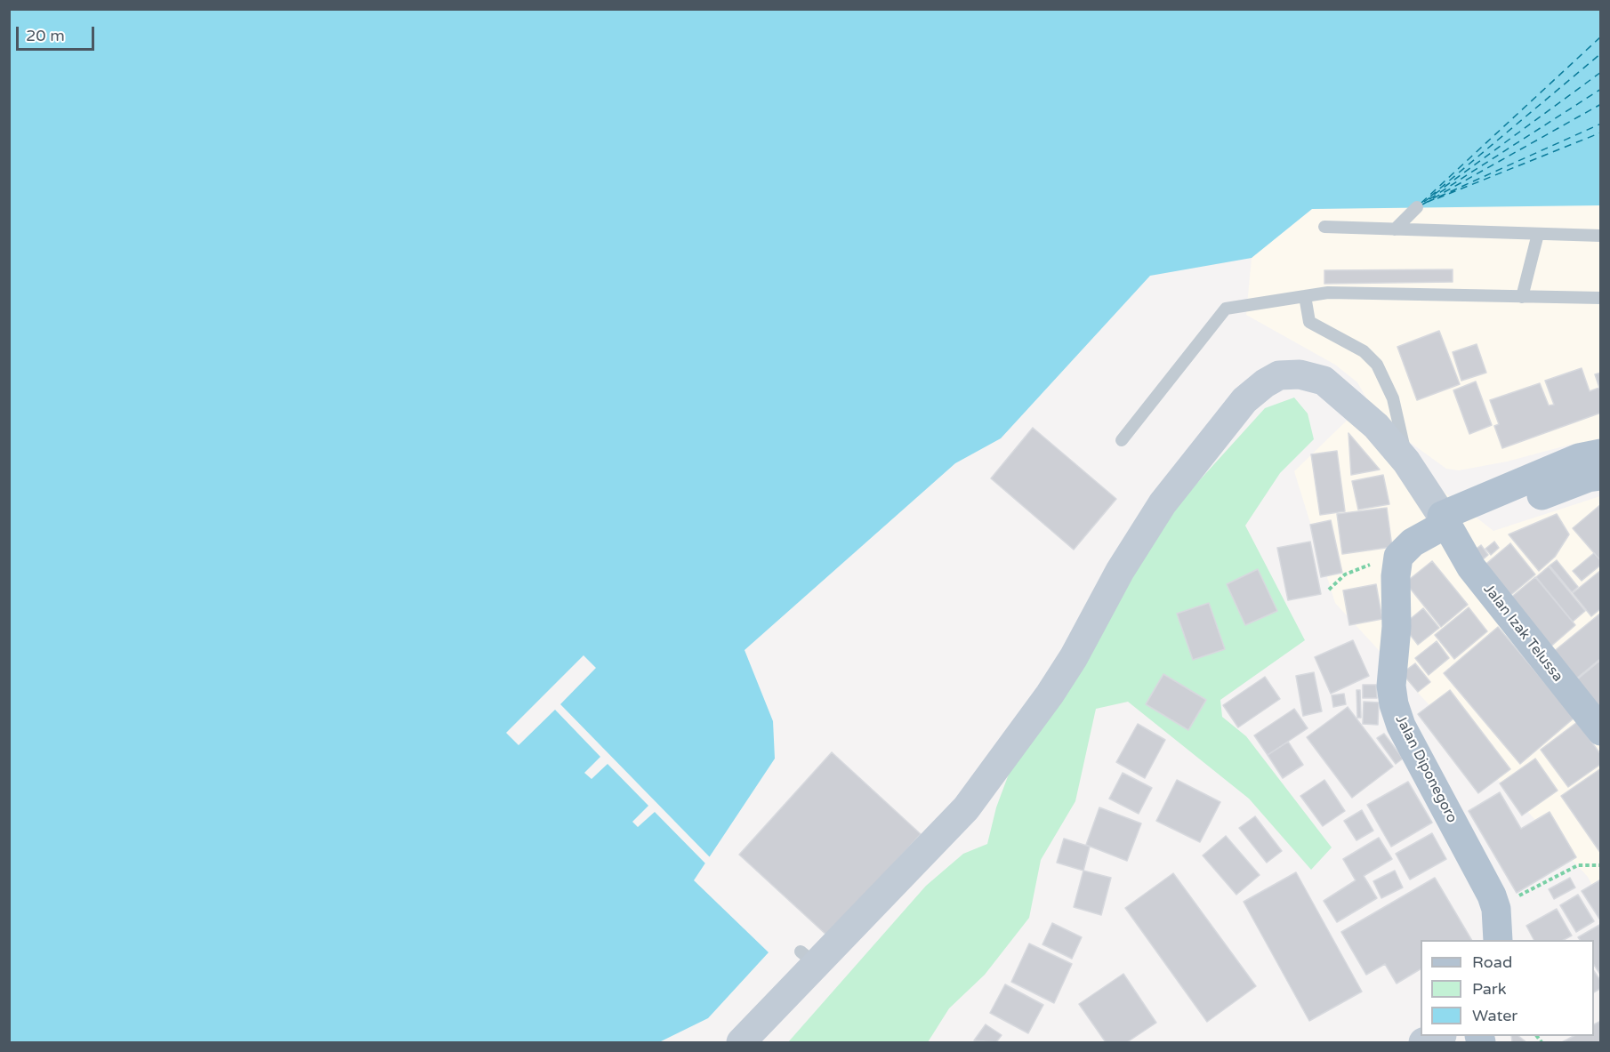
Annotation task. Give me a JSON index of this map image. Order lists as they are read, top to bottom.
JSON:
{
  "streets": {
    "main road": ["Jalan Izak Telussa", "Jalan Diponegoro"]
  },
  "crossings": [
    ["Jalan Izak Telussa", "Jalan Diponegoro"]
  ],
  "legend": ["Road", "Park", "Water"],
  "scale_bar": "20 m"
}
